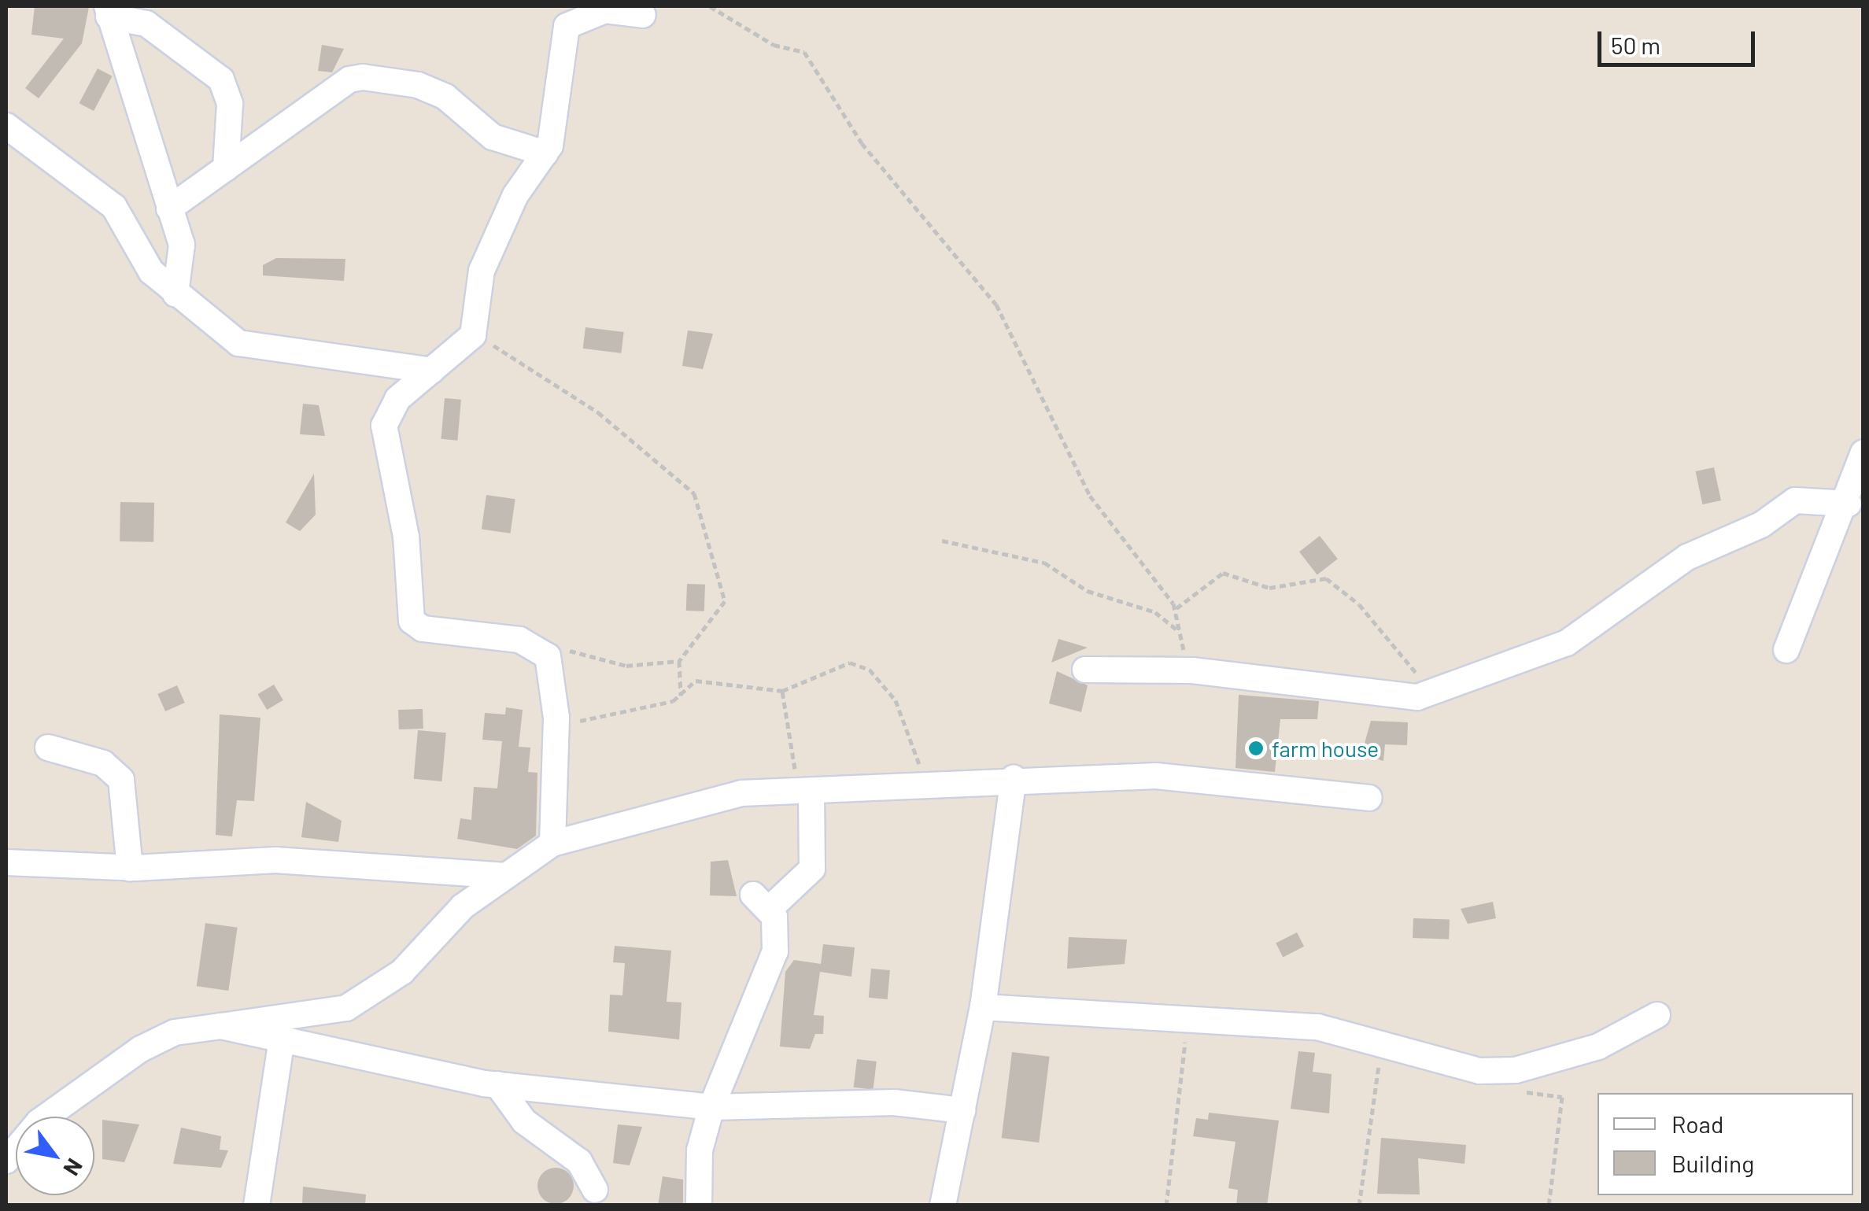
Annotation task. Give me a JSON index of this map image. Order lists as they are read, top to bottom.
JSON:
{
  "places": ["farm house"],
  "legend": ["Road", "Building"],
  "scale_bar": "50 m",
  "north": "bottom right"
}
